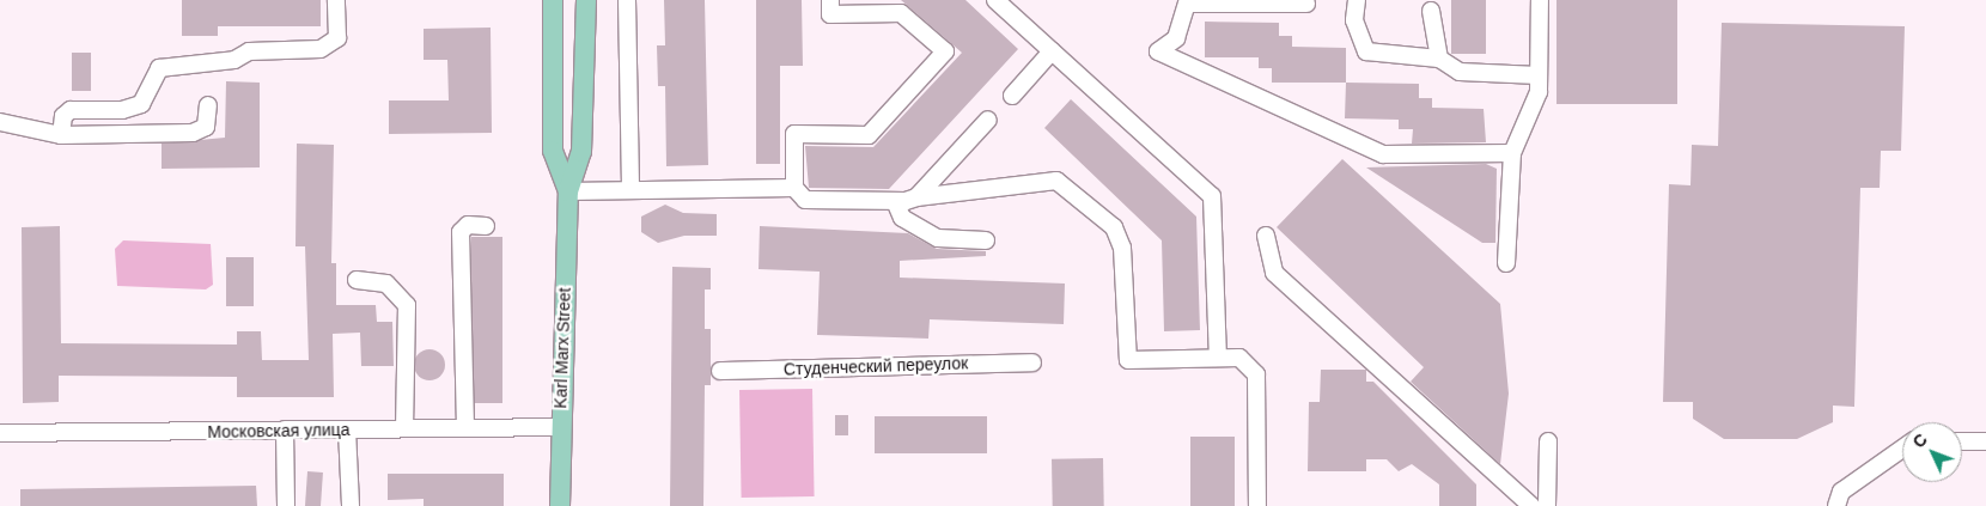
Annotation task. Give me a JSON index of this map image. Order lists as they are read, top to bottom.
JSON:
{
  "streets": {
    "main road": ["Karl Marx Street"],
    "street": ["Студенческий переулок", "Московская улица"]
  },
  "crossings": [
    ["Karl Marx Street", "Московская улица"]
  ],
  "north": "top left"
}
